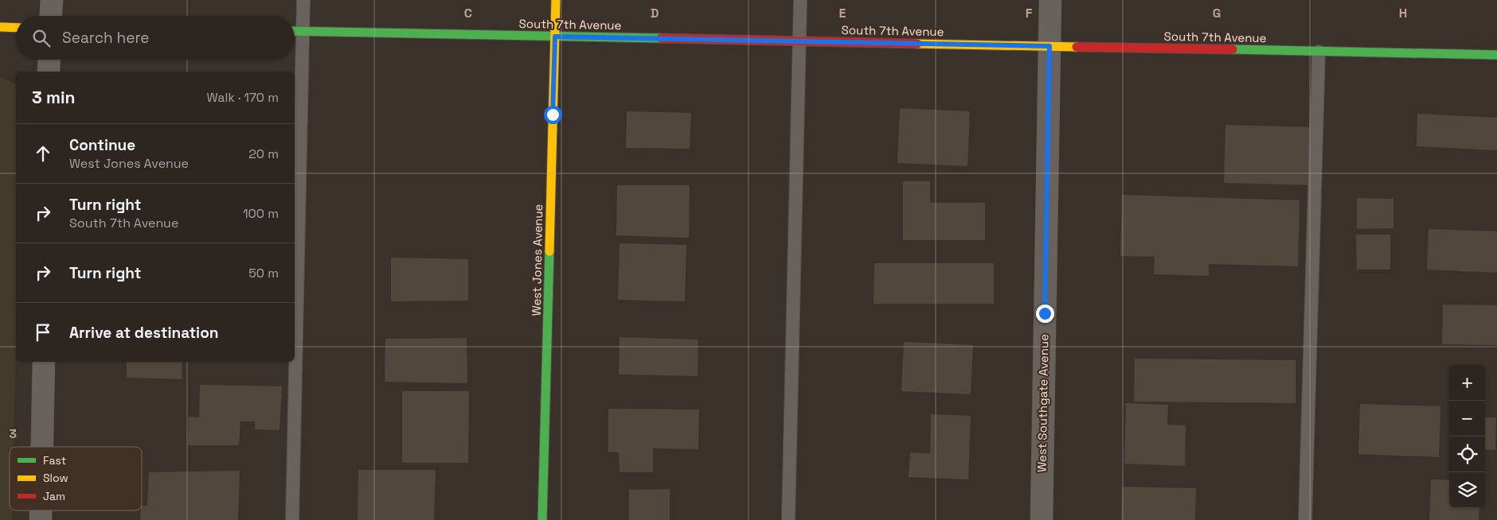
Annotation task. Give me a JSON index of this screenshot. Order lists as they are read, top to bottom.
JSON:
{
  "streets": {
    "main road": ["South 7th Avenue", "West Jones Avenue"],
    "street": ["West Southgate Avenue"]
  },
  "crossings": [
    ["South 7th Avenue", "West Jones Avenue"],
    ["South 7th Avenue", "West Southgate Avenue"]
  ],
  "legend": ["Fast", "Slow", "Jam"],
  "page": {
    "search": "Search here",
    "heading": ["3 min", "Walk · 170 m"],
    "list": [
      ["Continue", "West Jones Avenue", "20 m"],
      ["Turn right", "South 7th Avenue", "100 m"],
      ["Turn right", "50 m"],
      "Arrive at destination"
    ],
    "map_buttons": ["+", "−"]
  },
  "grid": {
    "columns": [
      "C",
      "D",
      "E",
      "F",
      "G",
      "H"
    ],
    "rows": ["3"]
  }
}
